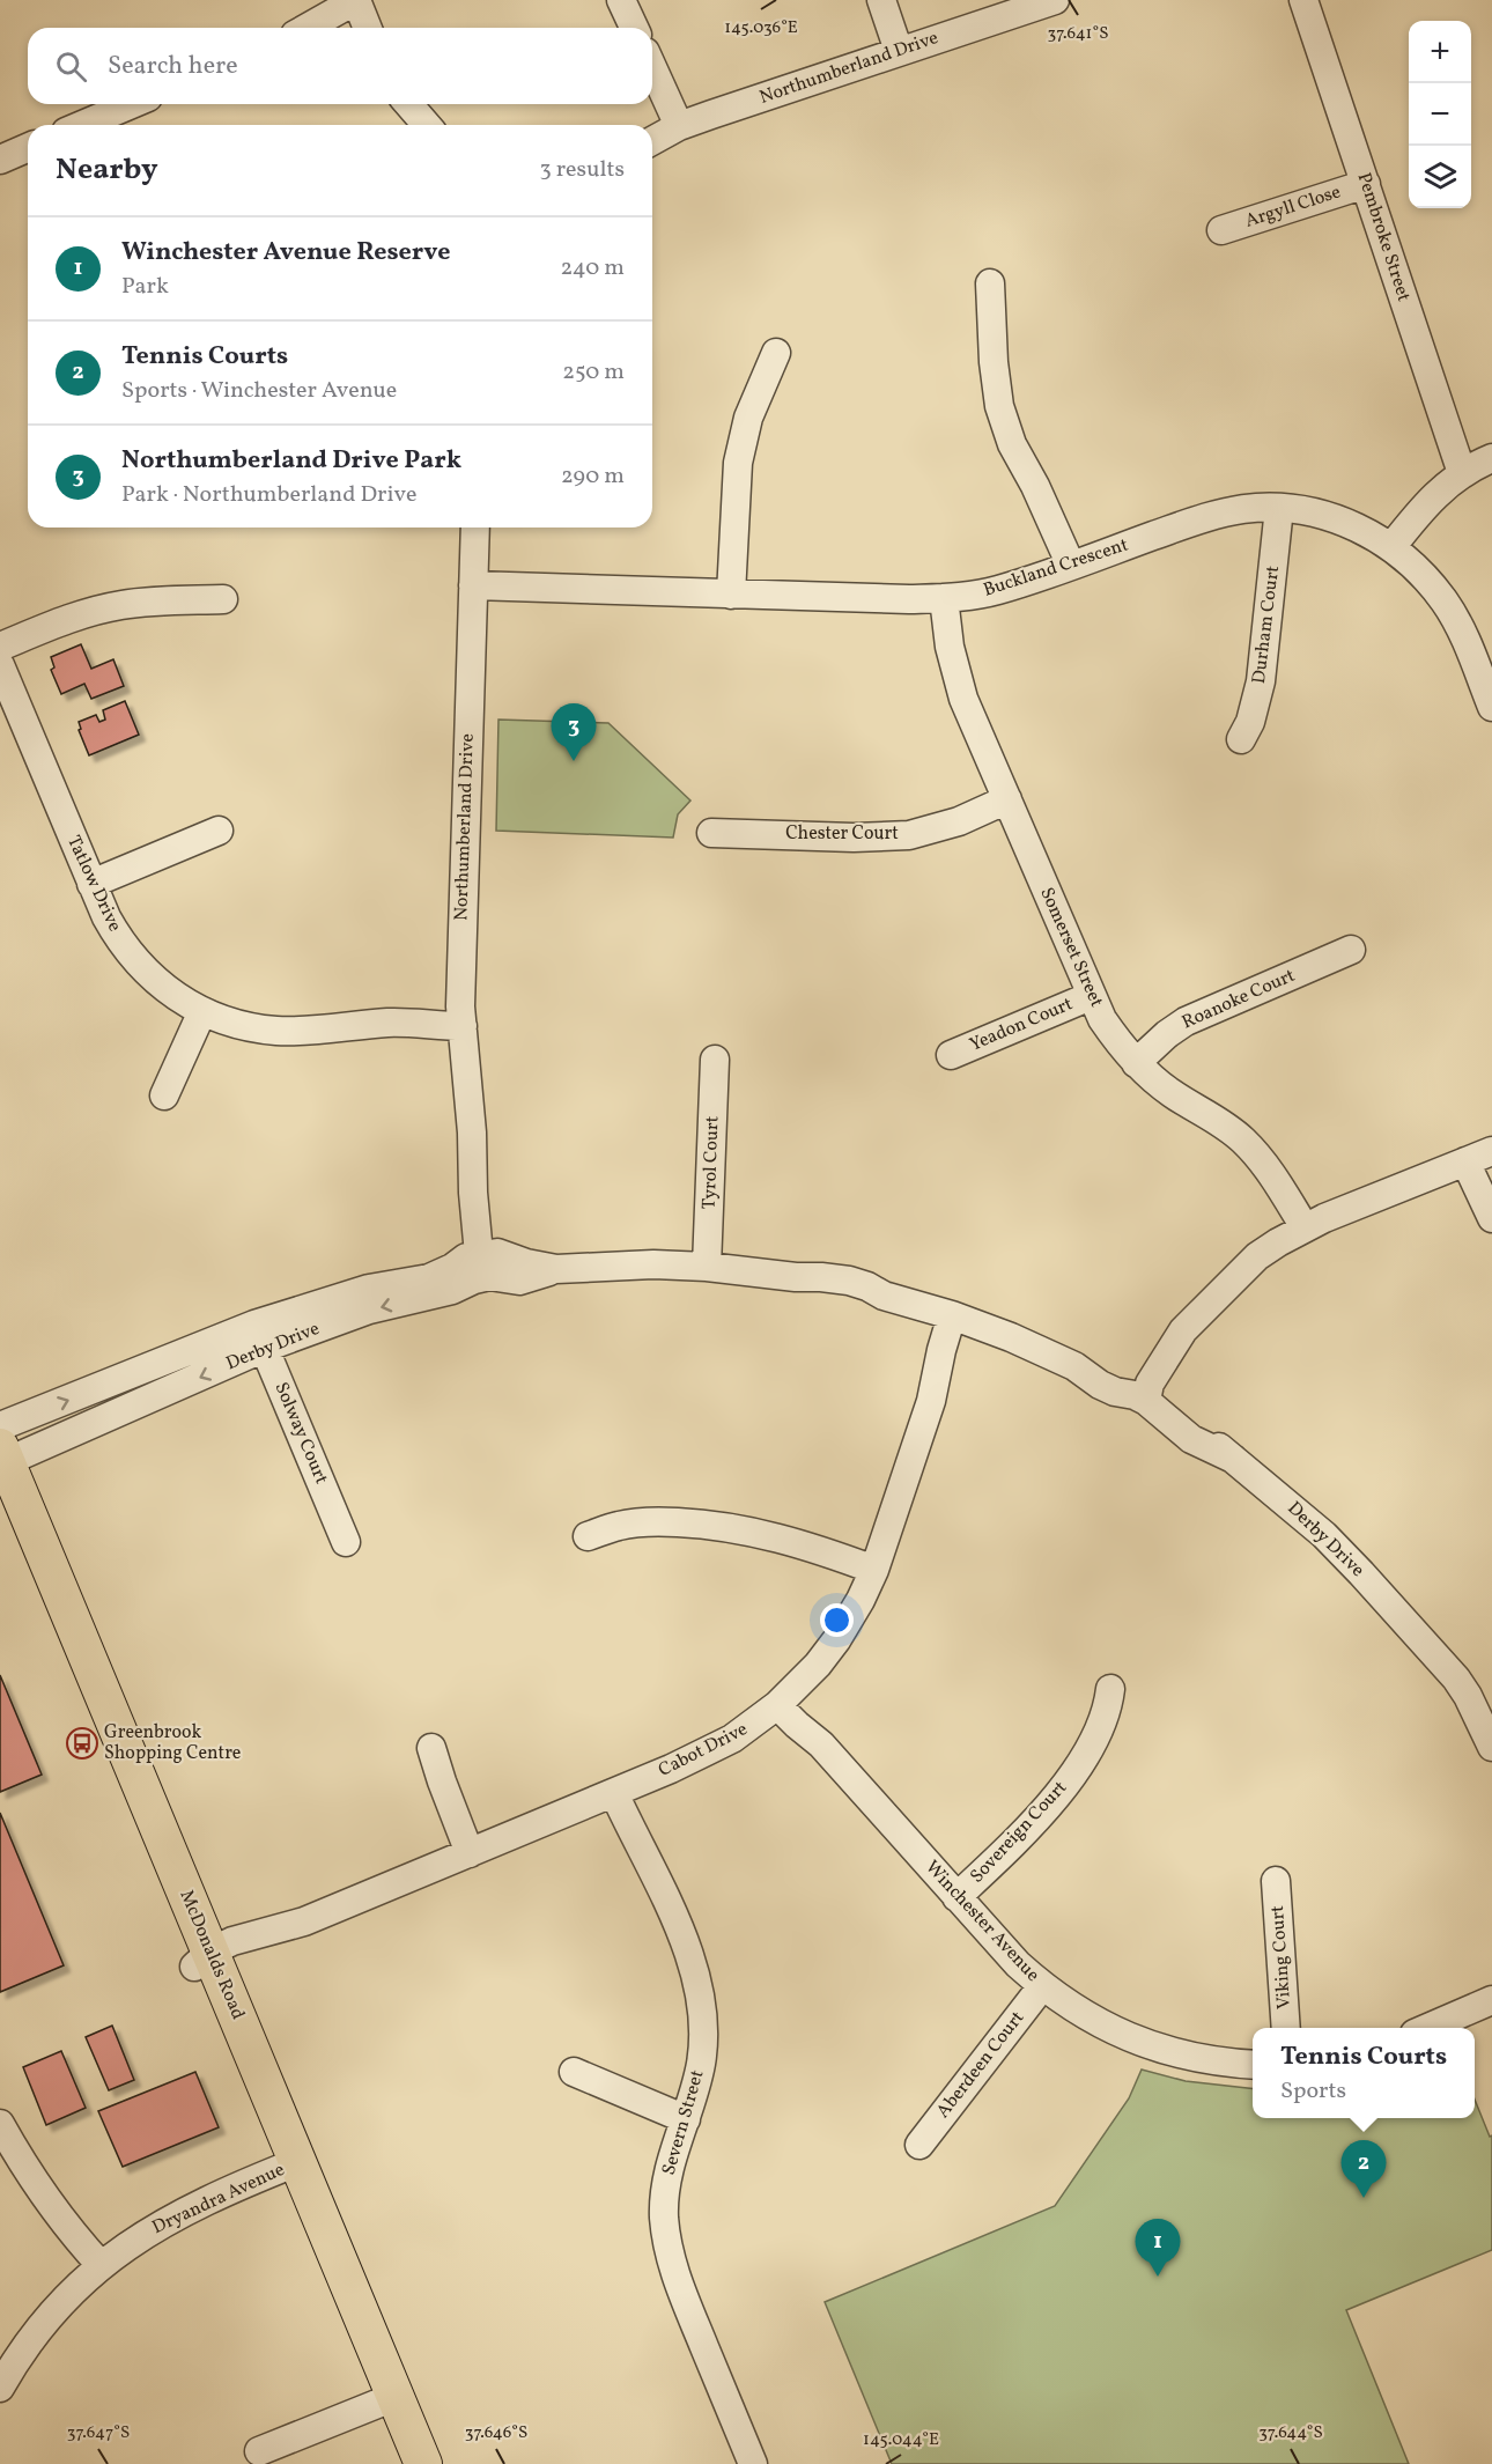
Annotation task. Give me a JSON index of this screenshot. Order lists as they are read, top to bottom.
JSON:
{
  "streets": {
    "main road": ["McDonalds Road"],
    "street": [
      "Northumberland Drive",
      "Argyll Close",
      "Pembroke Street",
      "Buckland Crescent",
      "Durham Court",
      "Chester Court",
      "Tatlow Drive",
      "Somerset Street",
      "Roanoke Court",
      "Yeadon Court",
      "Tyrol Court",
      "Derby Drive",
      "Solway Court",
      "Cabot Drive",
      "Sovereign Court",
      "Winchester Avenue",
      "Viking Court",
      "Aberdeen Court",
      "Severn Street",
      "Dryandra Avenue"
    ]
  },
  "crossings": [
    ["Northumberland Drive", "Buckland Crescent"],
    ["Northumberland Drive", "Tatlow Drive"],
    ["Northumberland Drive", "Derby Drive"],
    ["Argyll Close", "Pembroke Street"],
    ["Buckland Crescent", "Durham Court"],
    ["Buckland Crescent", "Somerset Street"],
    ["Chester Court", "Somerset Street"],
    ["Somerset Street", "Roanoke Court"],
    ["Somerset Street", "Yeadon Court"],
    ["Derby Drive", "Solway Court"],
    ["Derby Drive", "McDonalds Road"],
    ["Cabot Drive", "Winchester Avenue"],
    ["Cabot Drive", "McDonalds Road"],
    ["Cabot Drive", "Severn Street"],
    ["Sovereign Court", "Winchester Avenue"],
    ["Winchester Avenue", "Aberdeen Court"],
    ["McDonalds Road", "Dryandra Avenue"]
  ],
  "places": {
    "bus stop": ["Greenbrook Shopping Centre"]
  },
  "page": {
    "map_buttons": ["+", "−"],
    "search": "Search here",
    "heading": ["Nearby", "3 results"],
    "list": [
      {
        "mark": "1",
        "name": "Winchester Avenue Reserve",
        "note": "Park",
        "value": "240 m"
      },
      {
        "mark": "2",
        "name": "Tennis Courts",
        "note": "Sports · Winchester Avenue",
        "value": "250 m"
      },
      {
        "mark": "3",
        "name": "Northumberland Drive Park",
        "note": "Park · Northumberland Drive",
        "value": "290 m"
      }
    ],
    "pins": ["3", "2", "1"],
    "popup": ["Tennis Courts", "Sports"]
  },
  "coordinates": [
    "145.036°E",
    "37.641°S",
    "37.647°S",
    "37.646°S",
    "37.644°S",
    "145.044°E"
  ]
}
